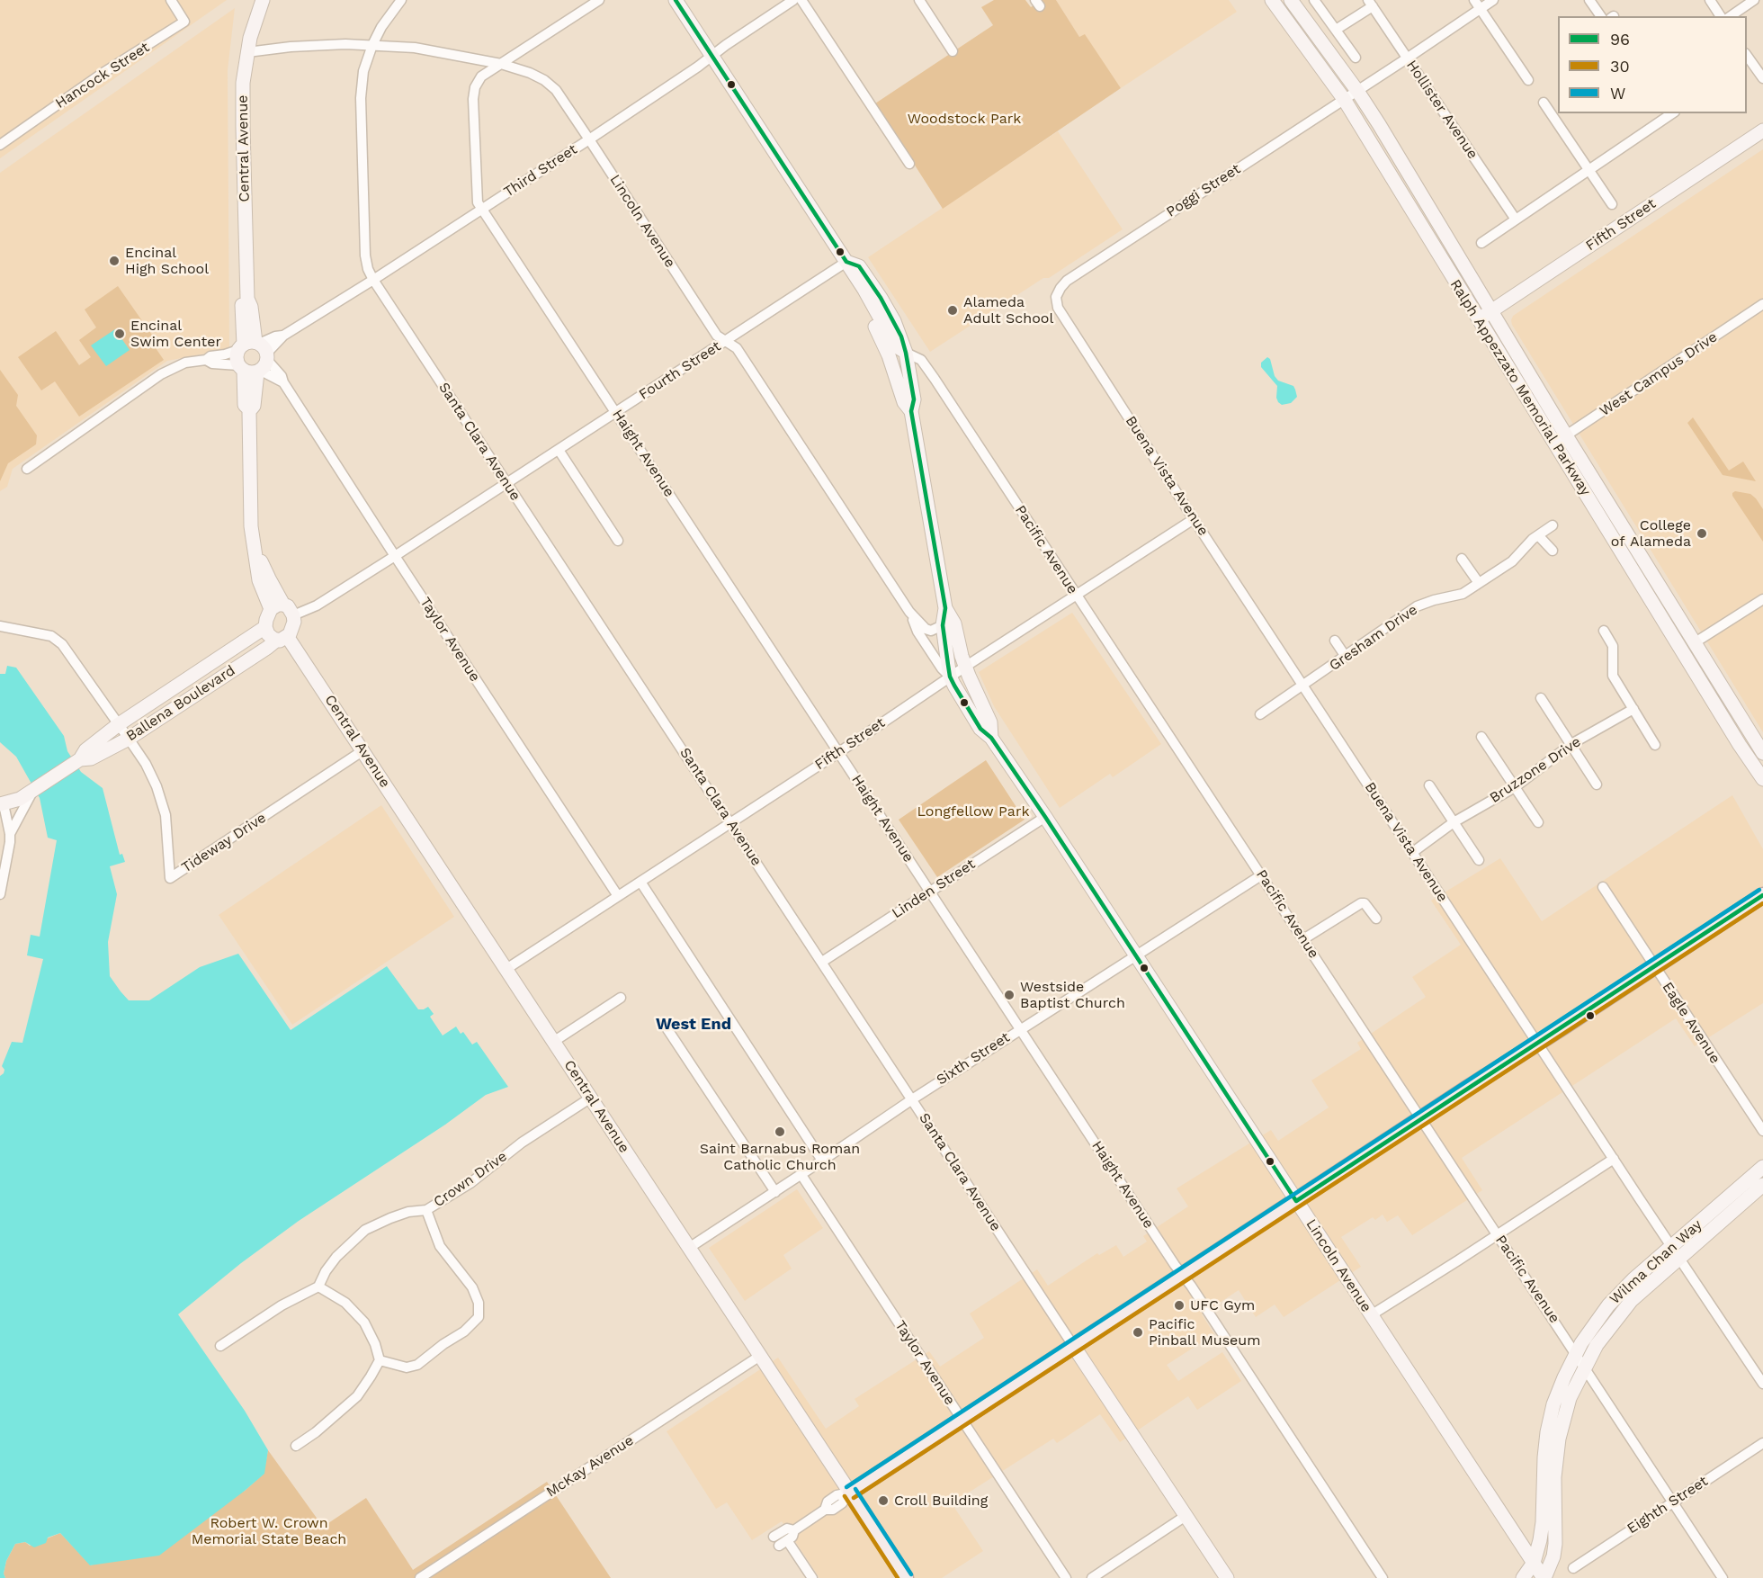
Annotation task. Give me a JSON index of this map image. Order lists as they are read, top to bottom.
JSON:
{
  "streets": {
    "main road": ["Central Avenue"],
    "street": [
      "Hancock Street",
      "Hollister Avenue",
      "Third Street",
      "Poggi Street",
      "Lincoln Avenue",
      "Fifth Street",
      "Fourth Street",
      "West Campus Drive",
      "Ralph Appezzato Memorial Parkway",
      "Santa Clara Avenue",
      "Haight Avenue",
      "Buena Vista Avenue",
      "Pacific Avenue",
      "Gresham Drive",
      "Taylor Avenue",
      "Ballena Boulevard",
      "Bruzzone Drive",
      "Tideway Drive",
      "Linden Street",
      "Eagle Avenue",
      "Sixth Street",
      "Crown Drive",
      "Wilma Chan Way",
      "McKay Avenue",
      "Eighth Street"
    ]
  },
  "crossings": [
    ["Hollister Avenue", "Poggi Street"],
    ["Central Avenue", "Third Street"],
    ["Central Avenue", "Lincoln Avenue"],
    ["Central Avenue", "Fifth Street"],
    ["Central Avenue", "Fourth Street"],
    ["Central Avenue", "Taylor Avenue"],
    ["Central Avenue", "Ballena Boulevard"],
    ["Central Avenue", "Tideway Drive"],
    ["Central Avenue", "Sixth Street"],
    ["Central Avenue", "Crown Drive"],
    ["Central Avenue", "McKay Avenue"],
    ["Third Street", "Lincoln Avenue"],
    ["Third Street", "Santa Clara Avenue"],
    ["Third Street", "Haight Avenue"],
    ["Third Street", "Taylor Avenue"],
    ["Poggi Street", "Ralph Appezzato Memorial Parkway"],
    ["Poggi Street", "Buena Vista Avenue"],
    ["Lincoln Avenue", "Fifth Street"],
    ["Lincoln Avenue", "Fourth Street"],
    ["Lincoln Avenue", "Santa Clara Avenue"],
    ["Lincoln Avenue", "Haight Avenue"],
    ["Lincoln Avenue", "Linden Street"],
    ["Lincoln Avenue", "Sixth Street"],
    ["Lincoln Avenue", "Wilma Chan Way"],
    ["Fifth Street", "Ralph Appezzato Memorial Parkway"],
    ["Fifth Street", "Santa Clara Avenue"],
    ["Fifth Street", "Haight Avenue"],
    ["Fifth Street", "Buena Vista Avenue"],
    ["Fifth Street", "Pacific Avenue"],
    ["Fifth Street", "Taylor Avenue"],
    ["Fourth Street", "Santa Clara Avenue"],
    ["Fourth Street", "Haight Avenue"],
    ["Fourth Street", "Taylor Avenue"],
    ["Fourth Street", "Ballena Boulevard"],
    ["West Campus Drive", "Ralph Appezzato Memorial Parkway"],
    ["Santa Clara Avenue", "Linden Street"],
    ["Santa Clara Avenue", "Sixth Street"],
    ["Haight Avenue", "Linden Street"],
    ["Haight Avenue", "Sixth Street"],
    ["Buena Vista Avenue", "Gresham Drive"],
    ["Buena Vista Avenue", "Bruzzone Drive"],
    ["Buena Vista Avenue", "Wilma Chan Way"],
    ["Pacific Avenue", "Sixth Street"],
    ["Pacific Avenue", "Wilma Chan Way"],
    ["Pacific Avenue", "Eighth Street"],
    ["Taylor Avenue", "Sixth Street"],
    ["Ballena Boulevard", "Tideway Drive"]
  ],
  "districts": ["West End"],
  "parks": ["Woodstock Park", "Longfellow Park", "Robert W. Crown Memorial State Beach"],
  "places": [
    "Encinal High School",
    "Alameda Adult School",
    "Encinal Swim Center",
    "College of Alameda",
    "Westside Baptist Church",
    "Saint Barnabus Roman Catholic Church",
    "UFC Gym",
    "Pacific Pinball Museum",
    "Croll Building"
  ],
  "lines": ["transit line 96", "transit line W", "transit line 30"],
  "legend": ["96", "30", "W"]
}
